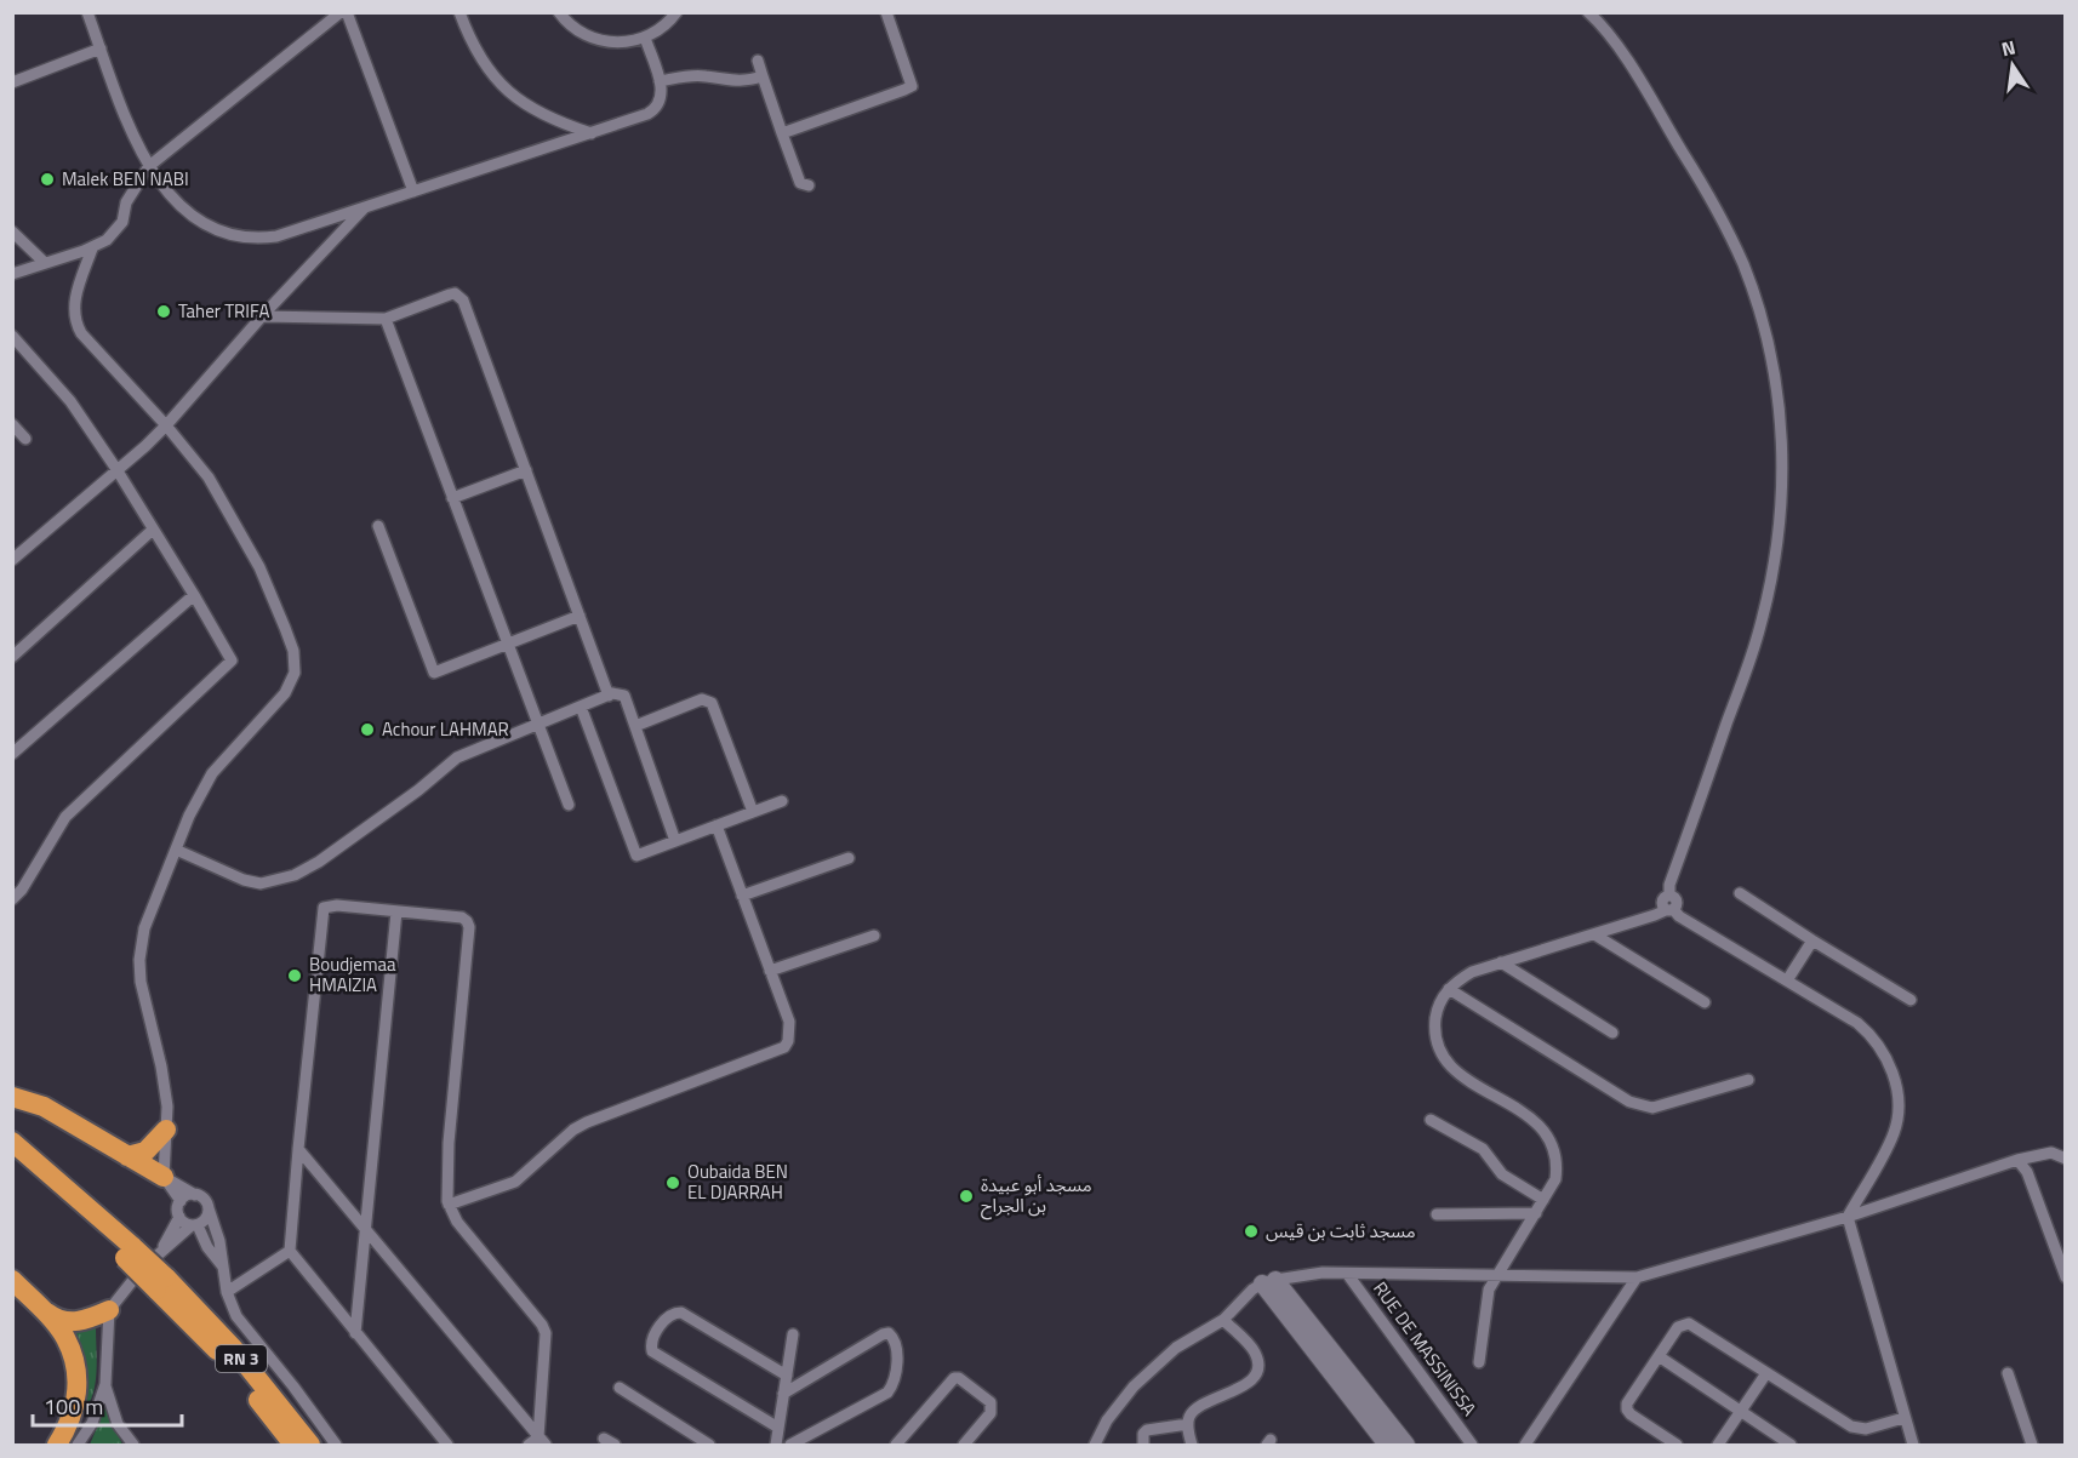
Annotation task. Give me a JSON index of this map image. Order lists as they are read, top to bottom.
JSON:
{
  "streets": {
    "highway": ["RN 3"],
    "street": ["RUE DE MASSINISSA"]
  },
  "places": [
    "Malek BEN NABI",
    "Taher TRIFA",
    "Achour LAHMAR",
    "Boudjemaa HMAIZIA",
    "Oubaida BEN EL DJARRAH",
    "مسجد أبو عبيدة بن الجراح",
    "مسجد ثابت بن قيس"
  ],
  "scale_bar": "100 m",
  "north": "top"
}
